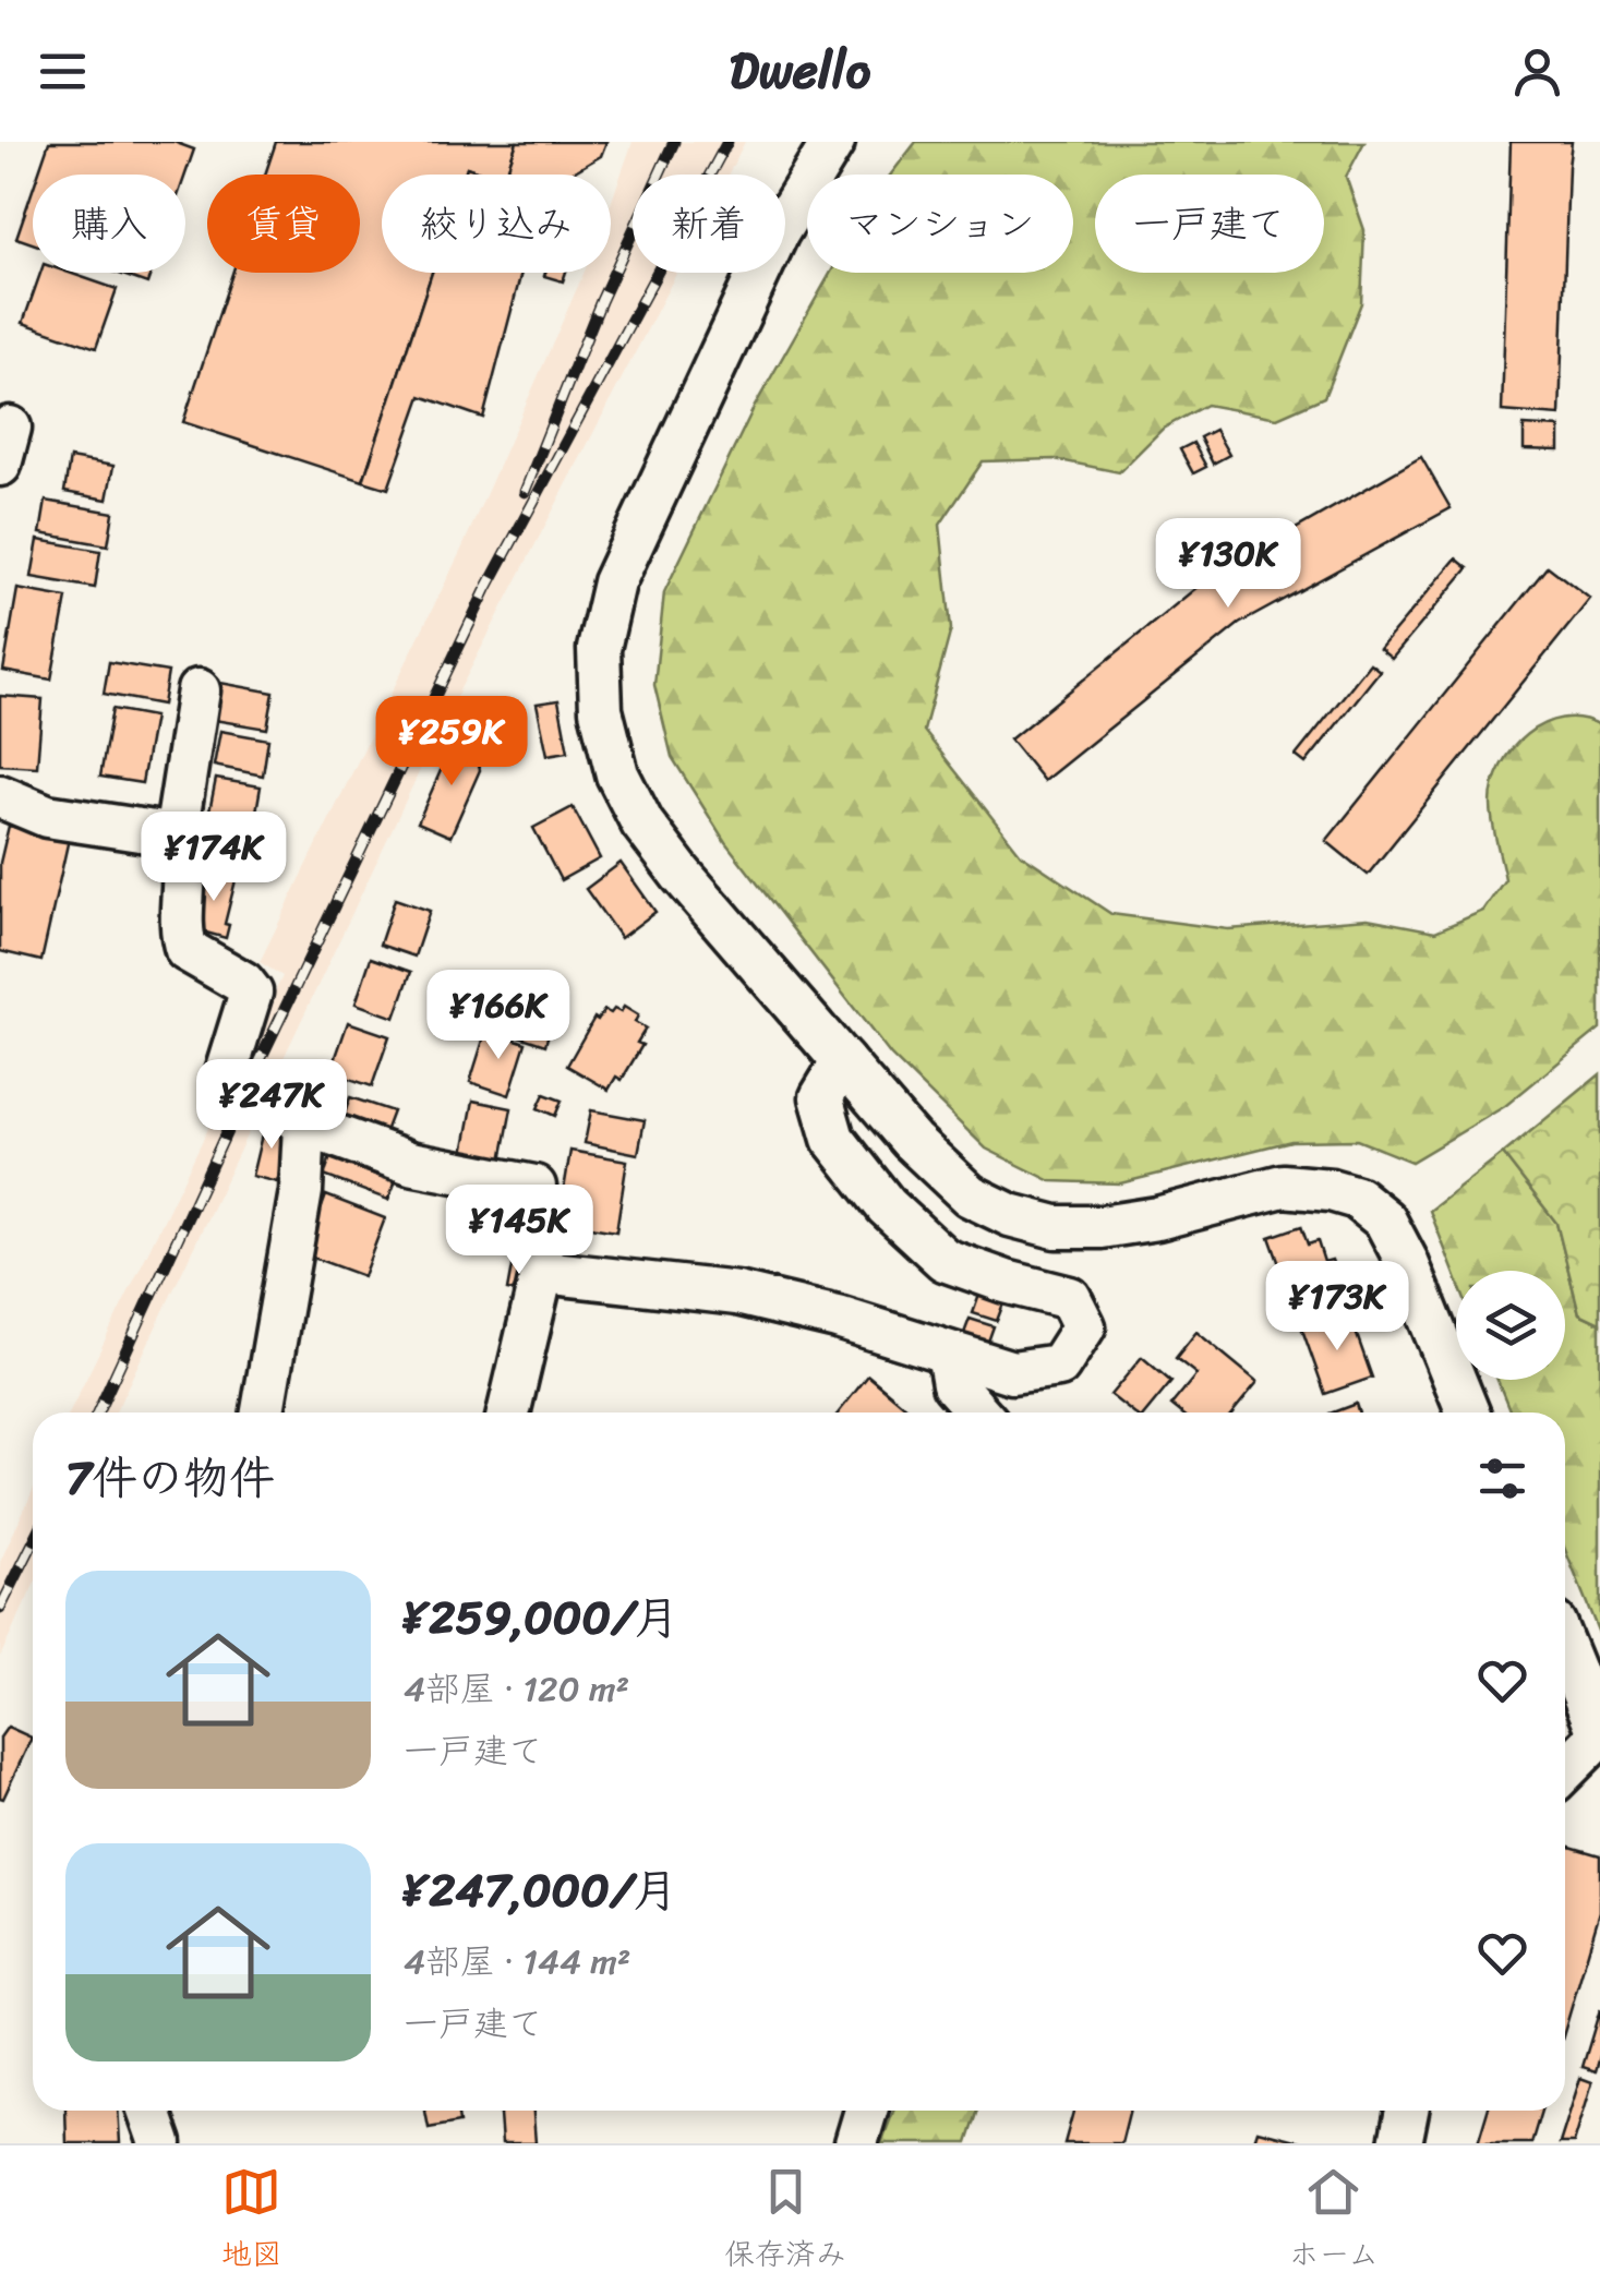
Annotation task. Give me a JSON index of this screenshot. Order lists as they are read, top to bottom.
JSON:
{
  "page": {
    "header": "Dwello",
    "chip": [
      "購入",
      "賃貸",
      "絞り込み",
      "新着",
      "マンション",
      "一戸建て"
    ],
    "price": [
      "¥130K",
      "¥259K",
      "¥174K",
      "¥166K",
      "¥247K",
      "¥145K",
      "¥173K"
    ],
    "heading": "7件の物件",
    "list": [
      {
        "name": "¥259,000/月",
        "note": "4部屋 · 120 m² · 一戸建て"
      },
      {
        "name": "¥247,000/月",
        "note": "4部屋 · 144 m² · 一戸建て"
      }
    ],
    "tabs": ["地図", "保存済み", "ホーム"]
  }
}
